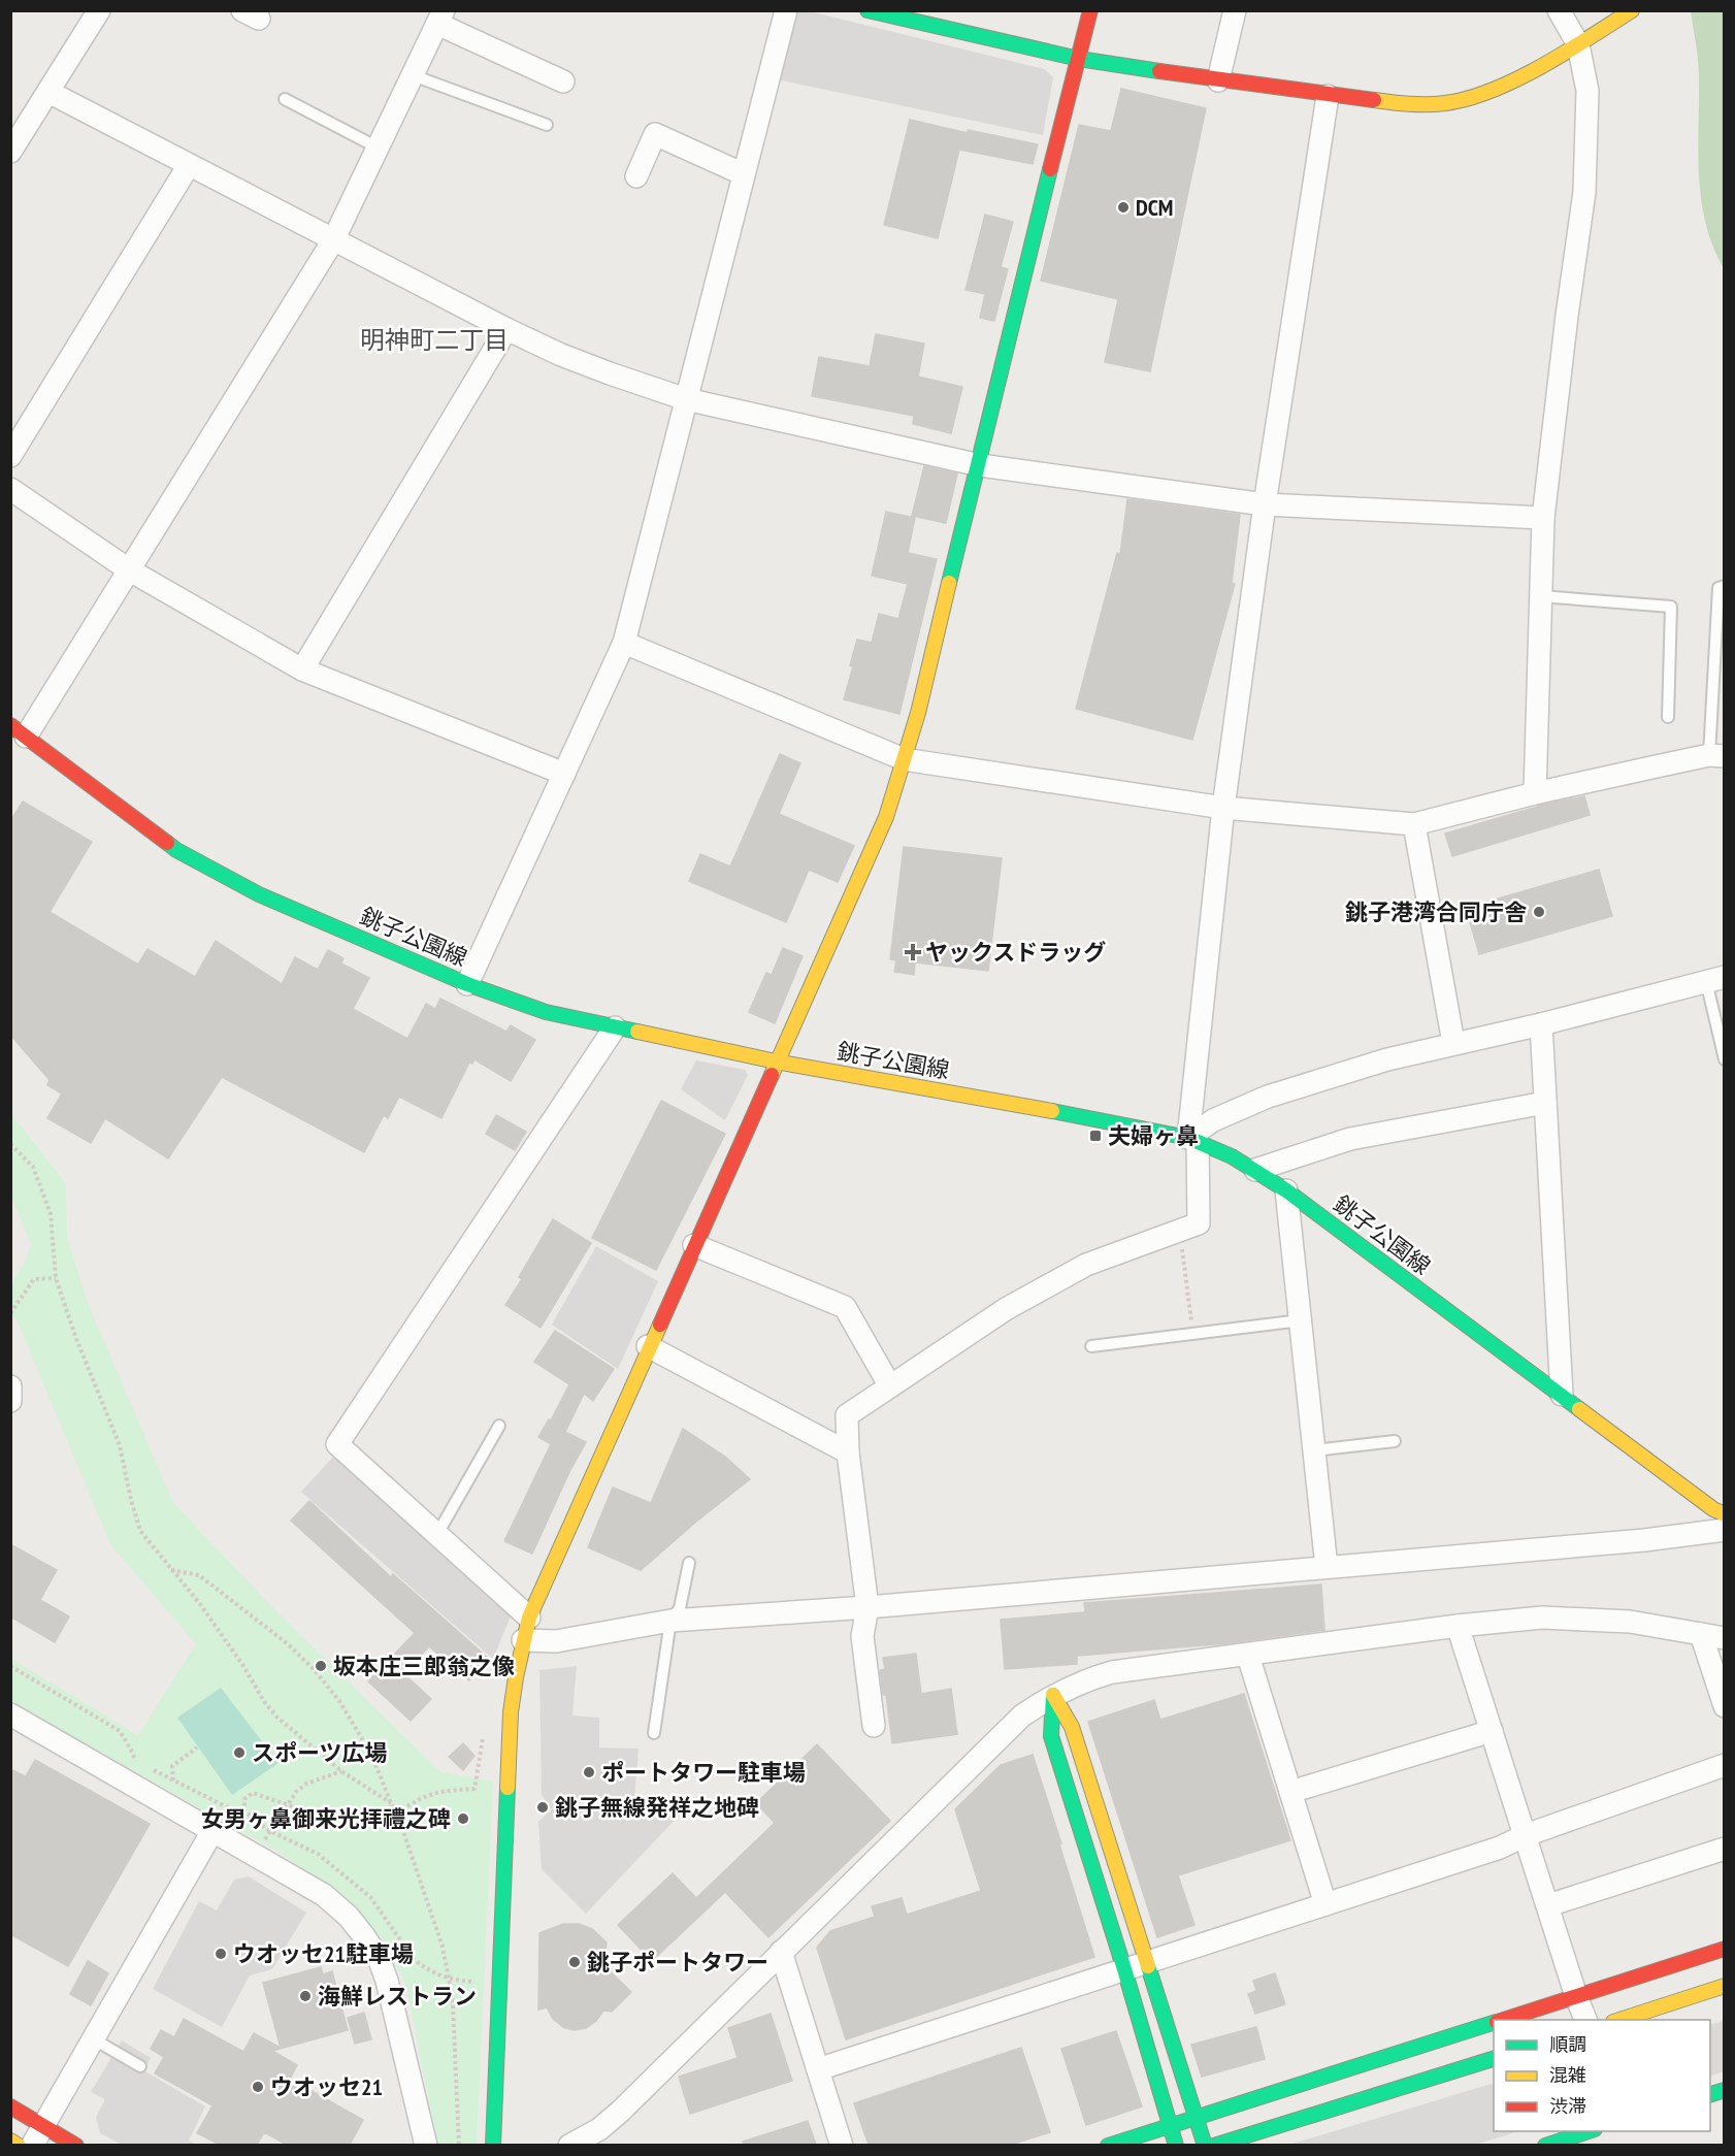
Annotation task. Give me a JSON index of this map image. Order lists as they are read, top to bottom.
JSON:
{
  "streets": {
    "street": ["銚子公園線"]
  },
  "districts": ["明神町二丁目"],
  "places": {
    "other": [
      "DCM",
      "銚子港湾合同庁舎",
      "坂本庄三郎翁之像",
      "スポーツ広場",
      "ポートタワー駐車場",
      "銚子無線発祥之地碑",
      "女男ヶ鼻御来光拝禮之碑",
      "ウオッセ21駐車場",
      "銚子ポートタワー",
      "海鮮レストラン",
      "ウオッセ21"
    ],
    "health": ["ヤックスドラッグ"],
    "transit": ["夫婦ヶ鼻"]
  },
  "legend": ["順調", "混雑", "渋滞"]
}
